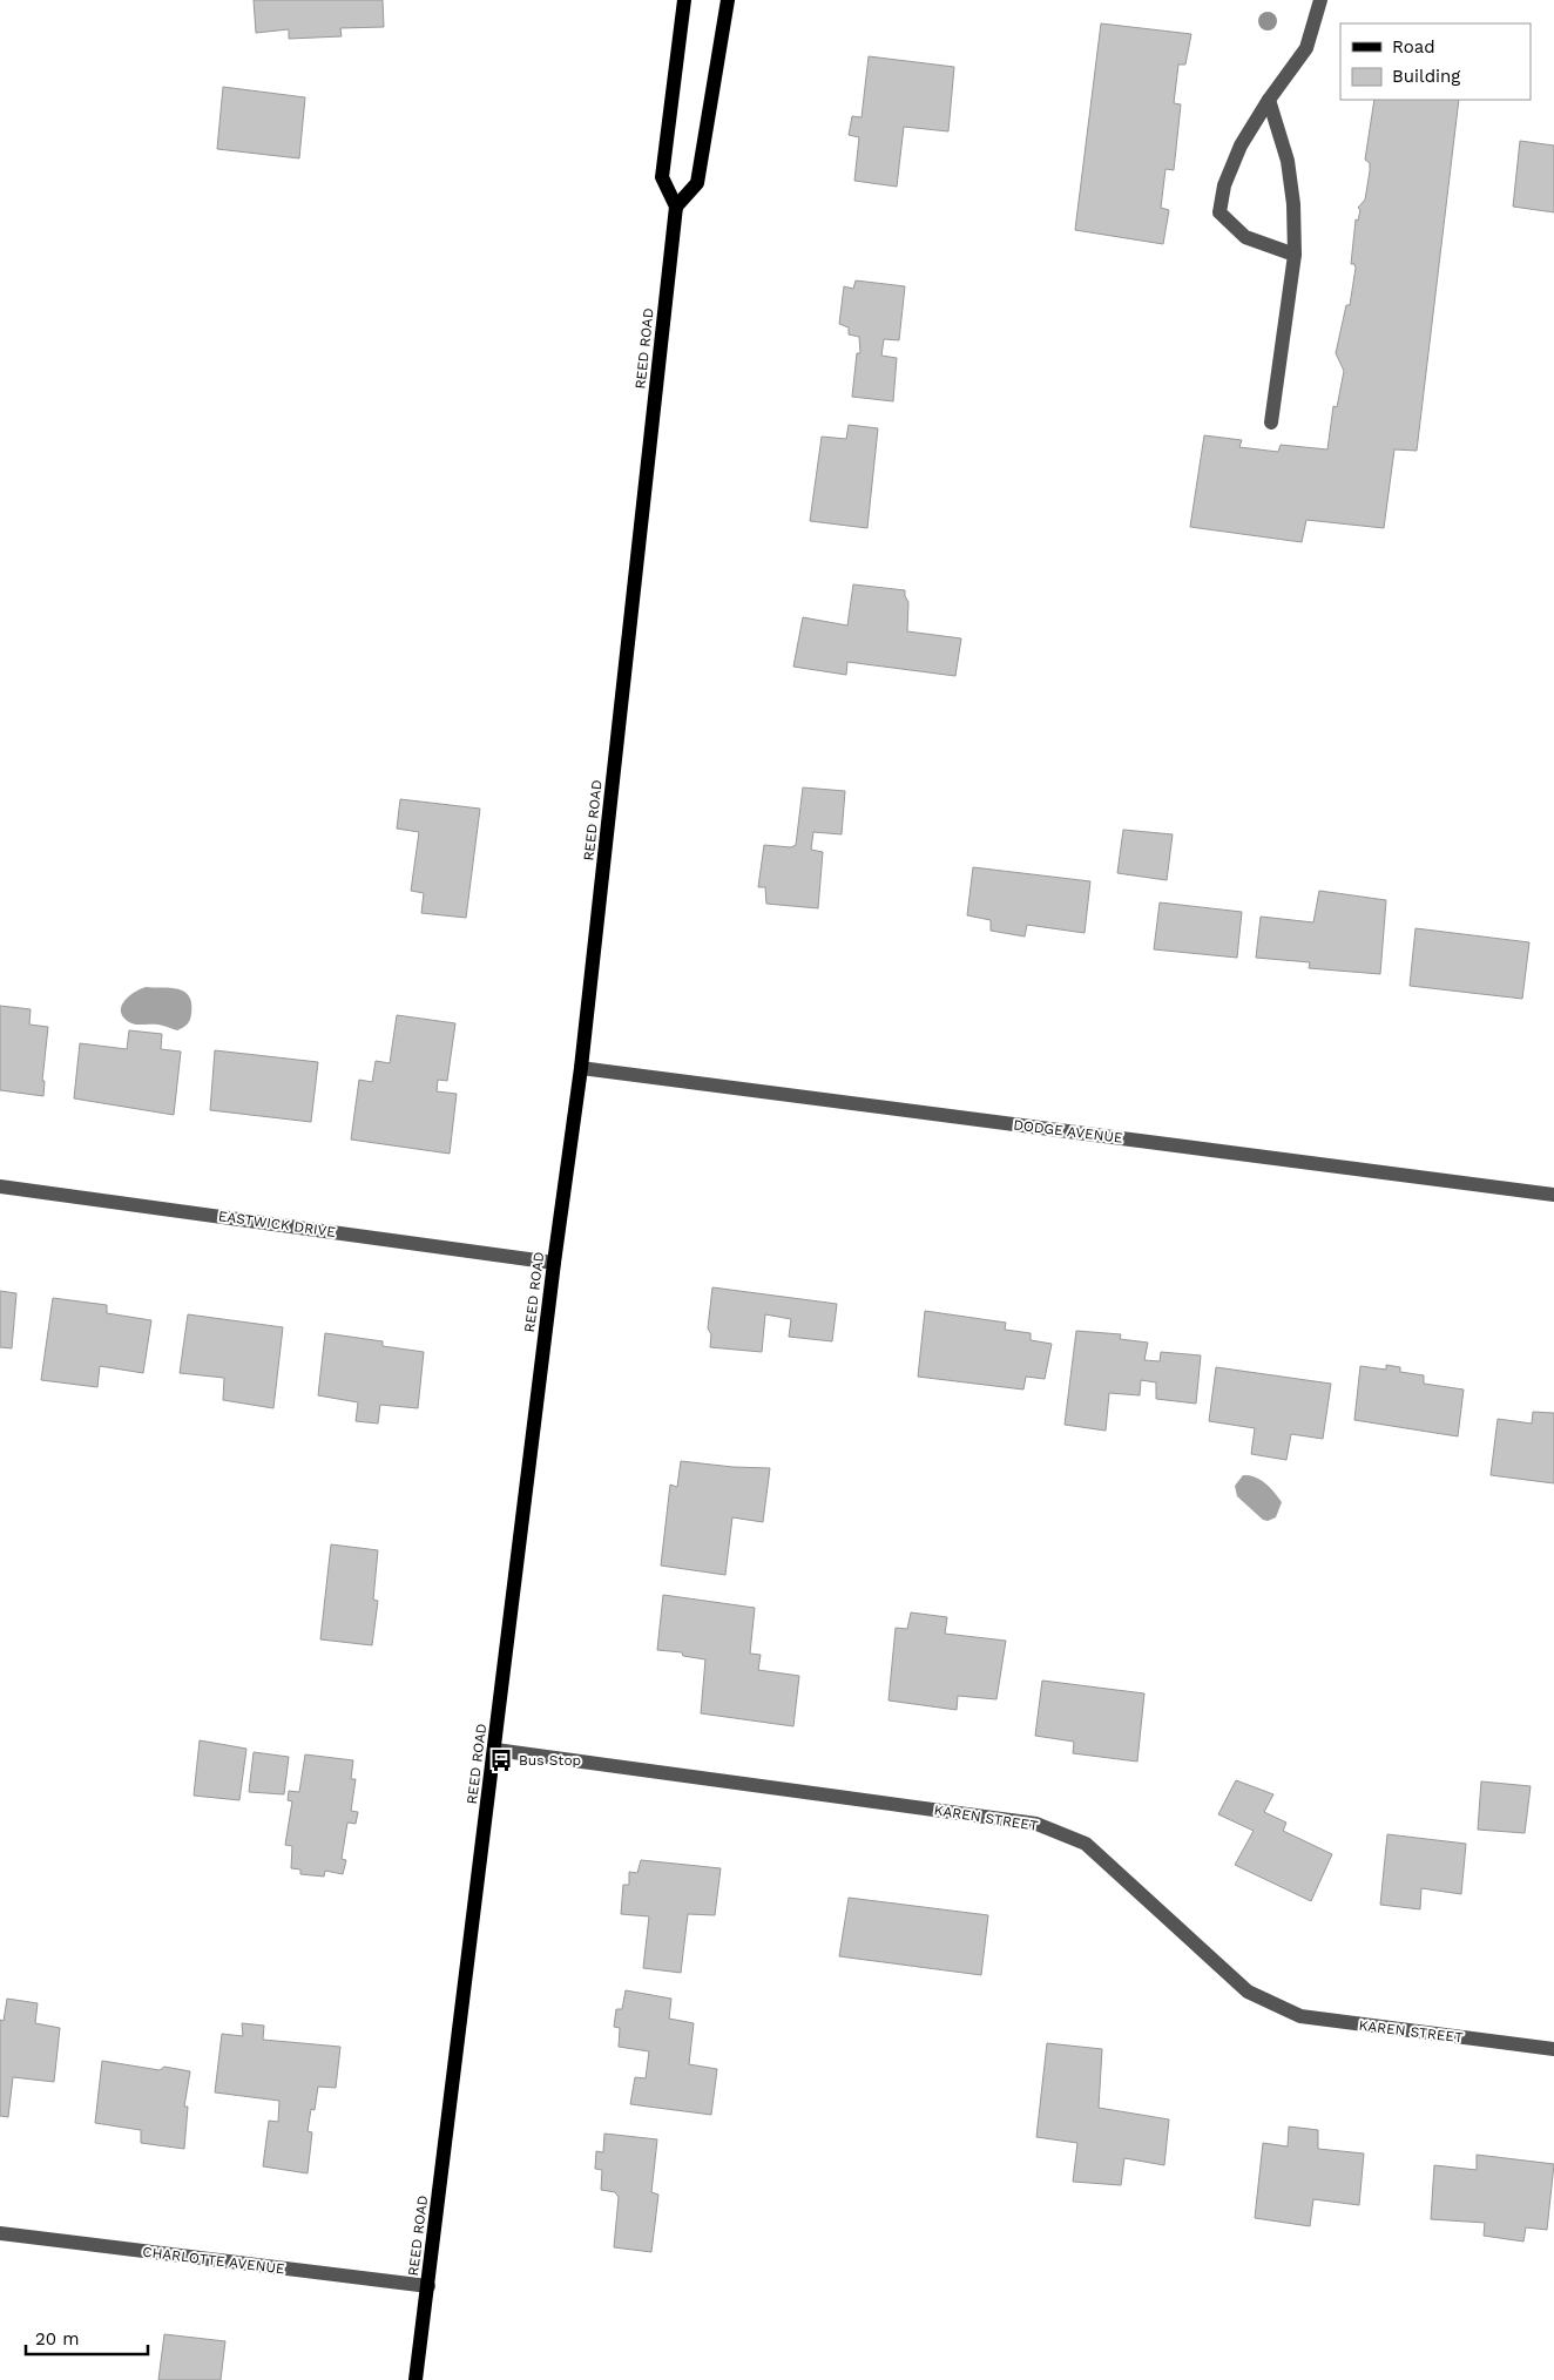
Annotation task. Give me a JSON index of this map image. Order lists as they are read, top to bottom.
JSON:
{
  "streets": {
    "main road": ["REED ROAD"],
    "street": [
      "DODGE AVENUE",
      "EASTWICK DRIVE",
      "KAREN STREET",
      "CHARLOTTE AVENUE"
    ]
  },
  "crossings": [
    ["REED ROAD", "DODGE AVENUE"],
    ["REED ROAD", "EASTWICK DRIVE"],
    ["REED ROAD", "KAREN STREET"],
    ["REED ROAD", "CHARLOTTE AVENUE"]
  ],
  "places": {
    "bus stop": ["Bus Stop"]
  },
  "legend": ["Road", "Building"],
  "scale_bar": "20 m"
}
